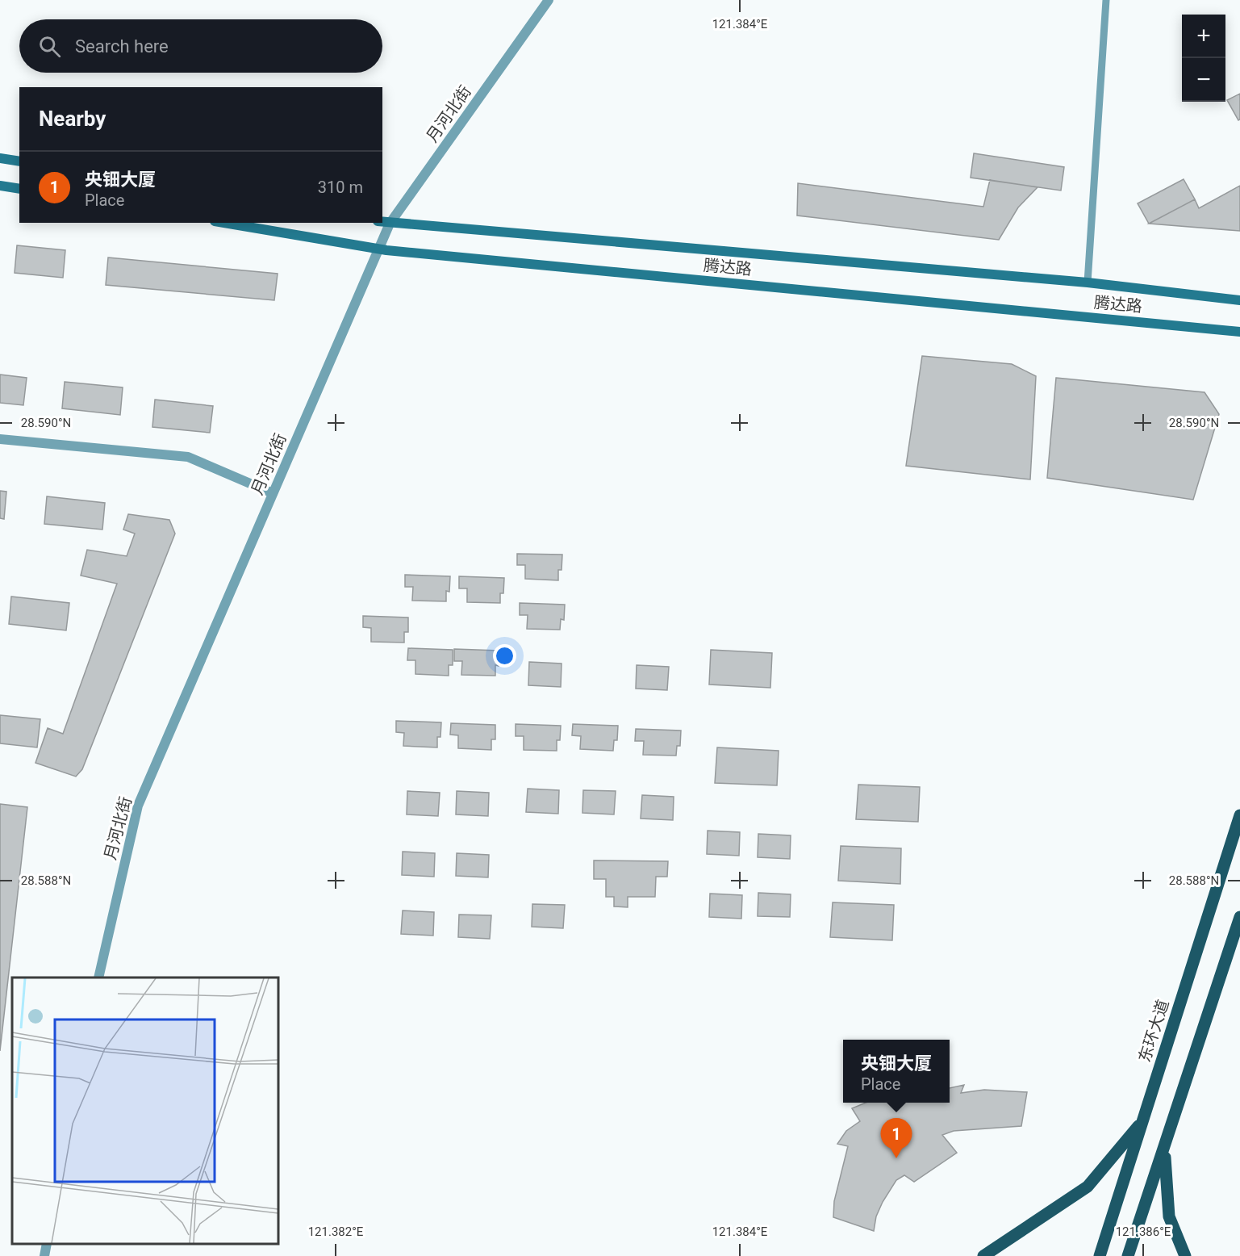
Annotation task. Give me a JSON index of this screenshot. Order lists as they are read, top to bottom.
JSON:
{
  "streets": {
    "main road": ["腾达路", "东环大道"],
    "street": ["月河北街"]
  },
  "crossings": [
    ["月河北街", "腾达路"]
  ],
  "page": {
    "map_buttons": ["+", "−"],
    "search": "Search here",
    "heading": "Nearby",
    "list": [
      {
        "mark": "1",
        "name": "央钿大厦",
        "note": "Place",
        "value": "310 m"
      }
    ],
    "popup": ["央钿大厦", "Place"],
    "pins": "1"
  },
  "coordinates": [
    "121.384°E",
    "28.590°N",
    "28.588°N",
    "121.382°E",
    "121.386°E"
  ]
}
